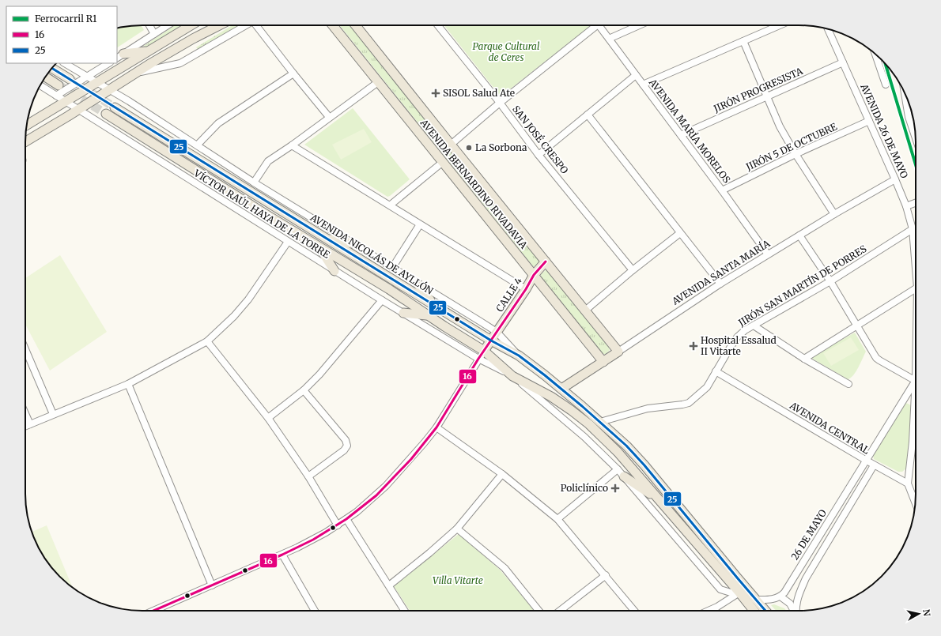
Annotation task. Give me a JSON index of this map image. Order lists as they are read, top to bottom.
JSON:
{
  "streets": {
    "main road": [
      "AVENIDA BERNARDINO RIVADAVIA",
      "AVENIDA NICOLÁS DE AYLLÓN",
      "AVENIDA SANTA MARÍA",
      "CALLE 4"
    ],
    "street": [
      "JIRÓN PROGRESISTA",
      "AVENIDA MARÍA MORELOS",
      "AVENIDA 26 DE MAYO",
      "SAN JOSÉ CRESPO",
      "JIRÓN 5 DE OCTUBRE",
      "VÍCTOR RAÚL HAYA DE LA TORRE",
      "JIRÓN SAN MARTÍN DE PORRES",
      "AVENIDA CENTRAL",
      "26 DE MAYO"
    ]
  },
  "crossings": [
    ["JIRÓN PROGRESISTA", "AVENIDA MARÍA MORELOS"],
    ["JIRÓN PROGRESISTA", "AVENIDA 26 DE MAYO"],
    ["AVENIDA MARÍA MORELOS", "JIRÓN 5 DE OCTUBRE"],
    ["AVENIDA MARÍA MORELOS", "AVENIDA SANTA MARÍA"],
    ["AVENIDA 26 DE MAYO", "JIRÓN 5 DE OCTUBRE"],
    ["AVENIDA 26 DE MAYO", "AVENIDA SANTA MARÍA"],
    ["AVENIDA 26 DE MAYO", "JIRÓN SAN MARTÍN DE PORRES"],
    ["AVENIDA 26 DE MAYO", "AVENIDA CENTRAL"],
    ["AVENIDA BERNARDINO RIVADAVIA", "AVENIDA SANTA MARÍA"],
    ["AVENIDA BERNARDINO RIVADAVIA", "CALLE 4"],
    ["AVENIDA NICOLÁS DE AYLLÓN", "AVENIDA SANTA MARÍA"],
    ["AVENIDA NICOLÁS DE AYLLÓN", "JIRÓN SAN MARTÍN DE PORRES"],
    ["AVENIDA NICOLÁS DE AYLLÓN", "CALLE 4"],
    ["JIRÓN SAN MARTÍN DE PORRES", "AVENIDA CENTRAL"],
    ["AVENIDA CENTRAL", "26 DE MAYO"]
  ],
  "parks": ["Parque Cultural de Ceres", "Villa Vitarte"],
  "places": {
    "health": ["SISOL Salud Ate", "Hospital Essalud II Vitarte", "Policlínico"],
    "other": ["La Sorbona"]
  },
  "lines": ["rail line R1", "transit line 25", "transit line 16"],
  "legend": ["Ferrocarril R1", "16", "25"],
  "north": "right"
}
